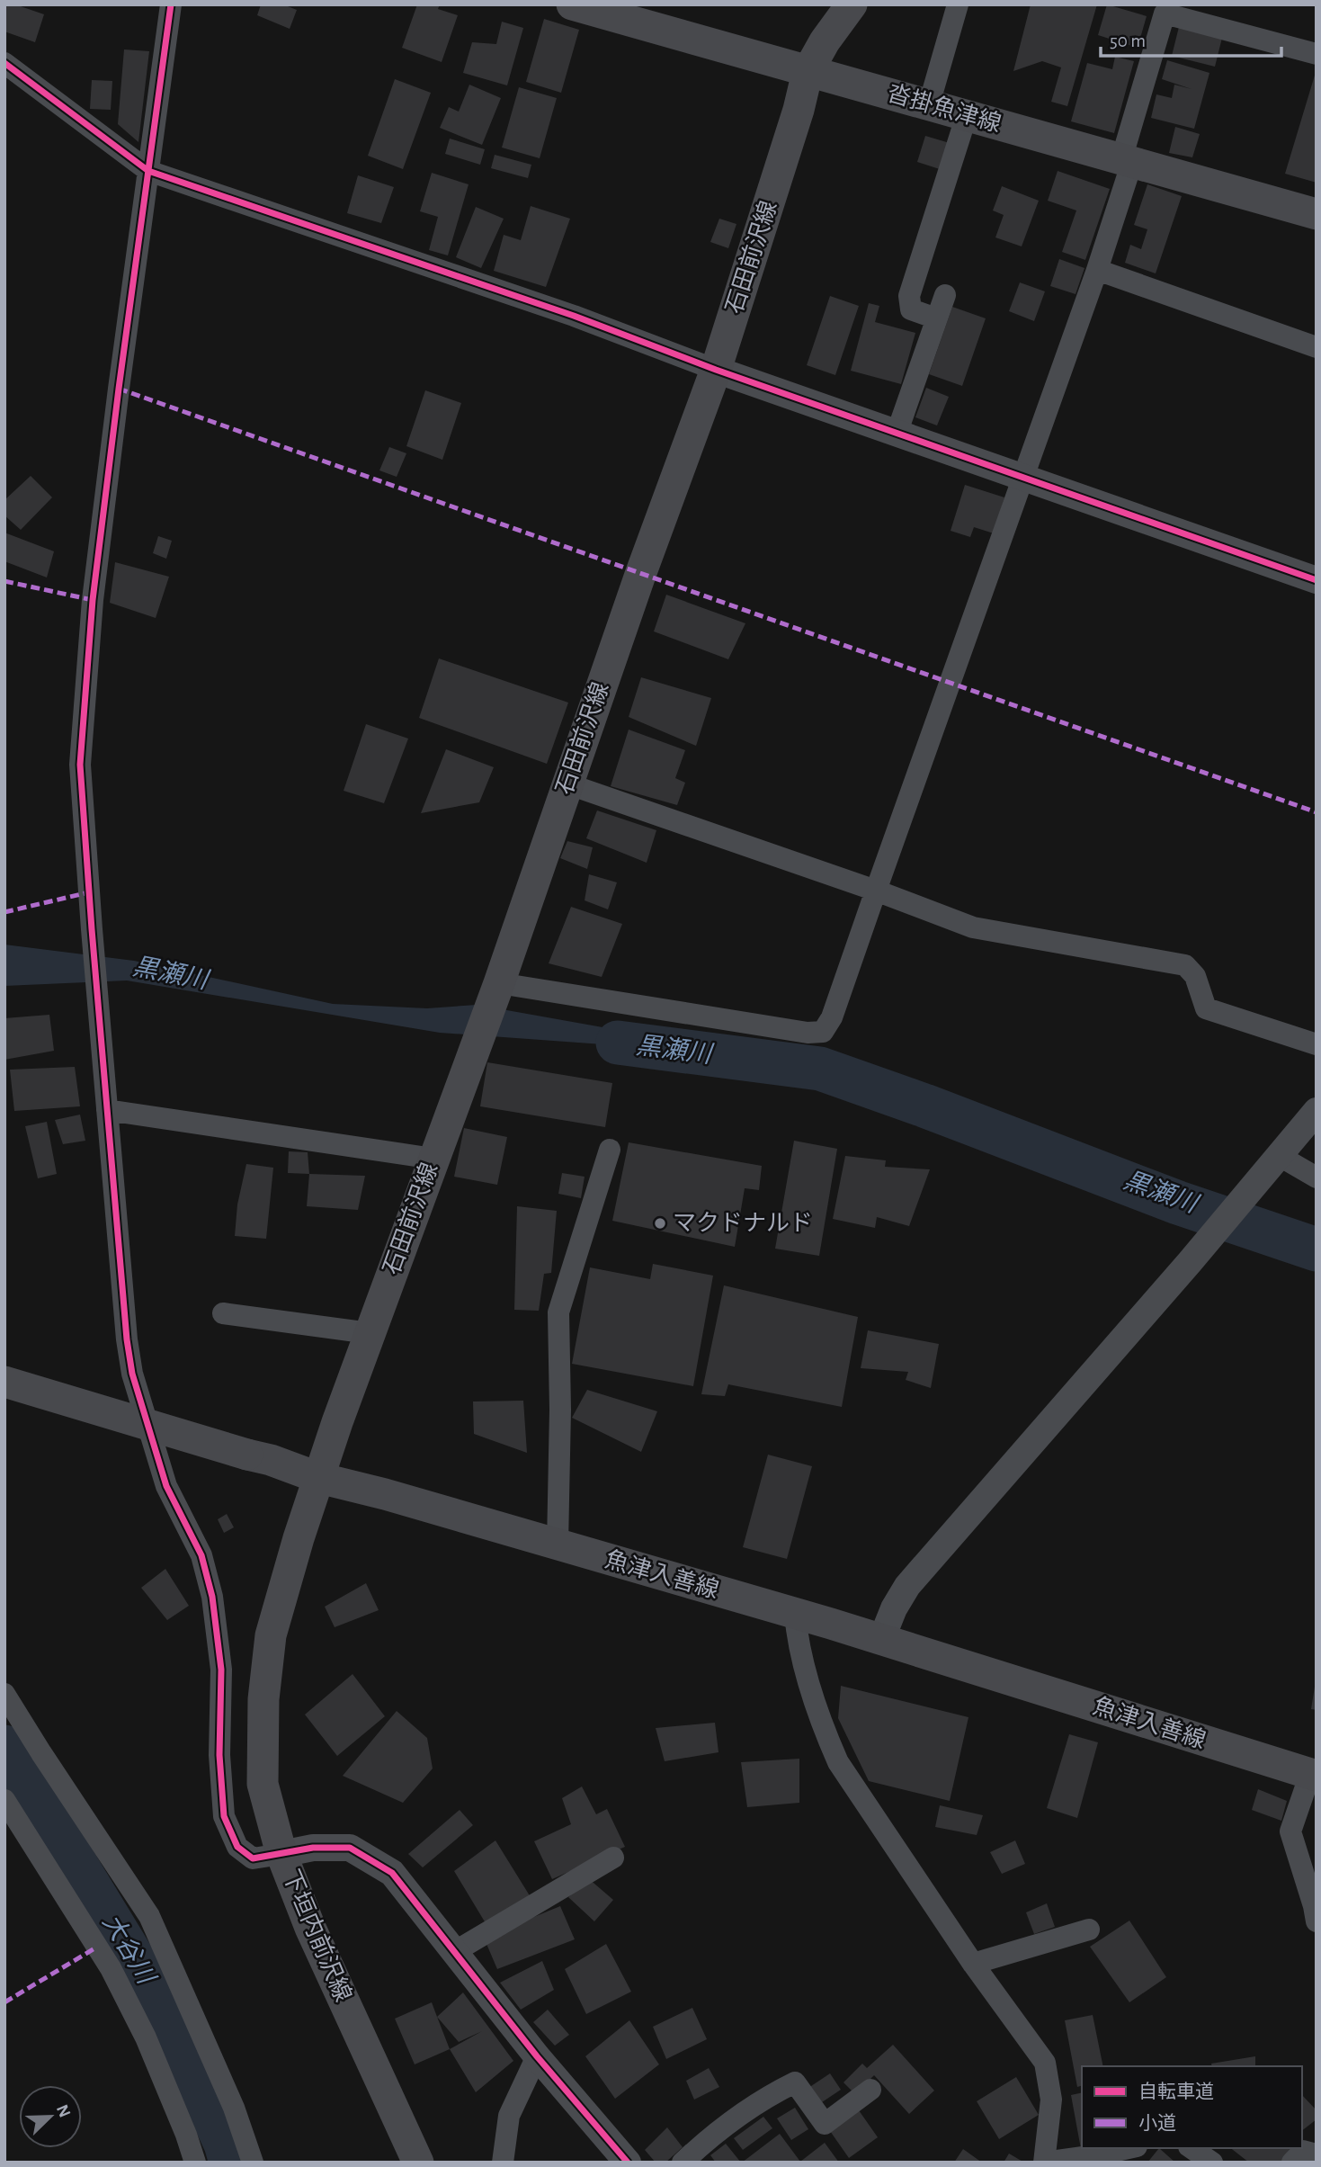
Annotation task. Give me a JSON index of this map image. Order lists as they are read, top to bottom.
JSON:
{
  "streets": {
    "main road": [
      "沓掛魚津線",
      "石田前沢線",
      "魚津入善線",
      "下垣内前沢線"
    ]
  },
  "crossings": [
    ["沓掛魚津線", "石田前沢線"],
    ["石田前沢線", "魚津入善線"],
    ["石田前沢線", "下垣内前沢線"],
    ["魚津入善線", "下垣内前沢線"]
  ],
  "water": ["黒瀬川", "大谷川"],
  "places": ["マクドナルド"],
  "legend": ["自転車道", "小道"],
  "scale_bar": "50 m",
  "north": "top right"
}
